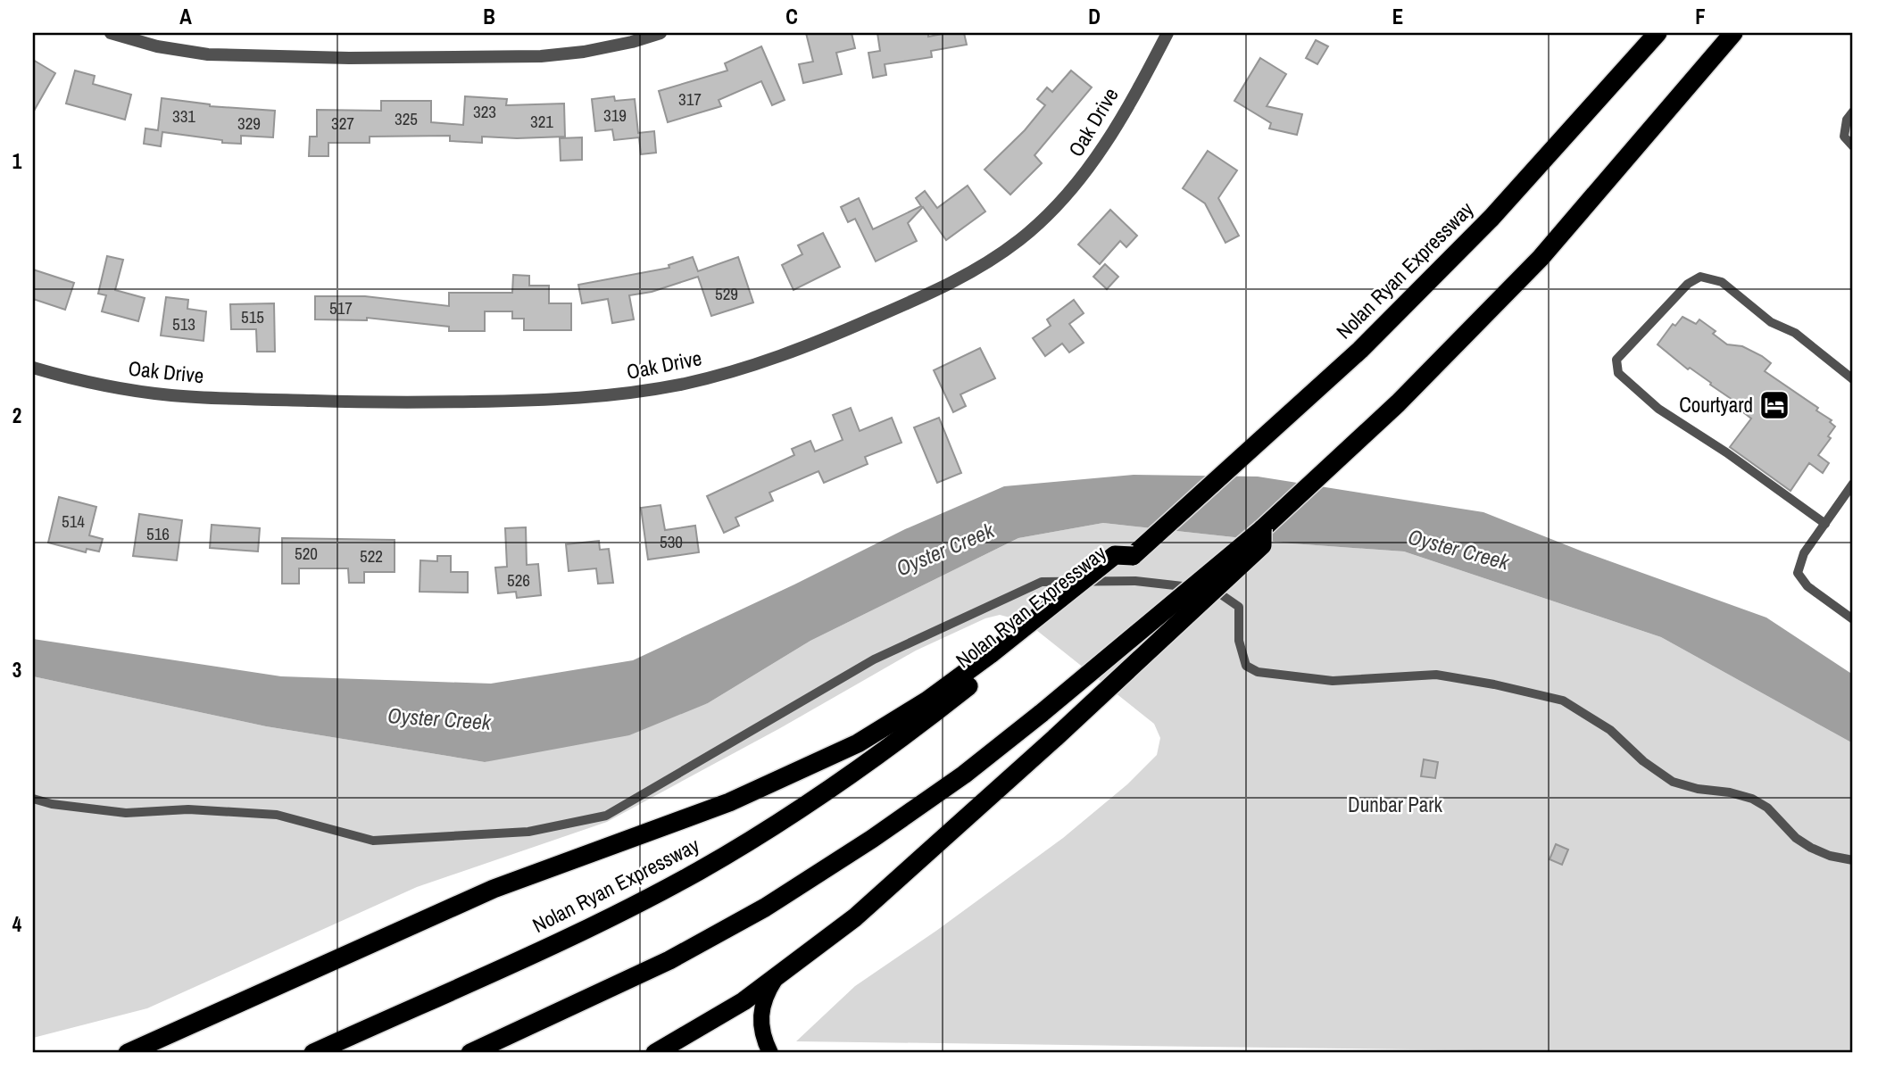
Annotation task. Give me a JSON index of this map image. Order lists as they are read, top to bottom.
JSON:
{
  "streets": {
    "highway": ["Nolan Ryan Expressway"],
    "street": ["Oak Drive"]
  },
  "water": ["Oyster Creek"],
  "parks": ["Dunbar Park"],
  "places": {
    "hotel": ["Courtyard"]
  },
  "house_numbers": [
    "317",
    "323",
    "319",
    "331",
    "325",
    "321",
    "329",
    "327",
    "529",
    "517",
    "515",
    "513",
    "514",
    "516",
    "530",
    "520",
    "522",
    "526"
  ],
  "grid": {
    "columns": [
      "A",
      "B",
      "C",
      "D",
      "E",
      "F"
    ],
    "rows": [
      "1",
      "2",
      "3",
      "4"
    ]
  }
}
